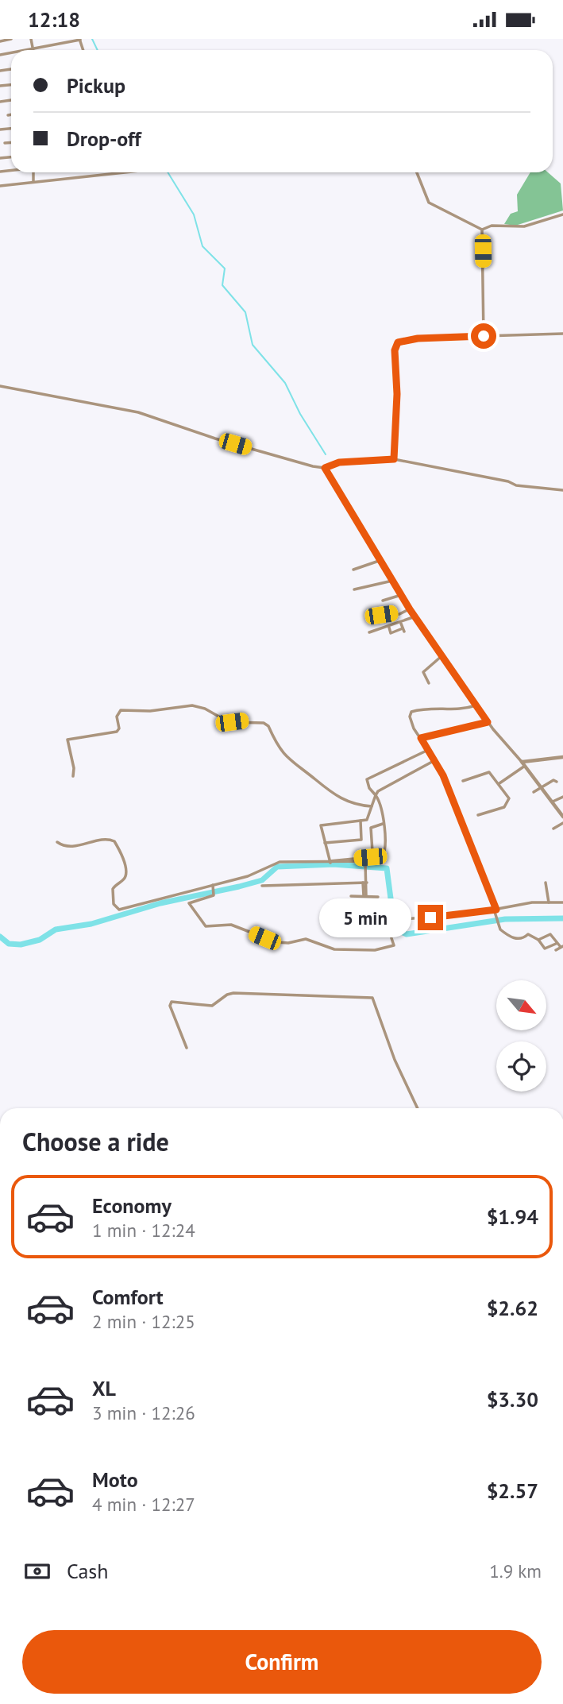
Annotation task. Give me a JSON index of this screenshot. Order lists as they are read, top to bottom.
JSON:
{
  "north": "bottom right",
  "page": {
    "status": "12:18",
    "banner": ["Pickup", "Drop-off"],
    "bubble": "5 min",
    "heading": "Choose a ride",
    "list": [
      {
        "name": "Economy",
        "note": "1 min · 12:24",
        "value": "$1.94"
      },
      {
        "name": "Comfort",
        "note": "2 min · 12:25",
        "value": "$2.62"
      },
      {
        "name": "XL",
        "note": "3 min · 12:26",
        "value": "$3.30"
      },
      {
        "name": "Moto",
        "note": "4 min · 12:27",
        "value": "$2.57"
      }
    ],
    "pay": ["Cash", "1.9 km"],
    "buttons": "Confirm"
  }
}
